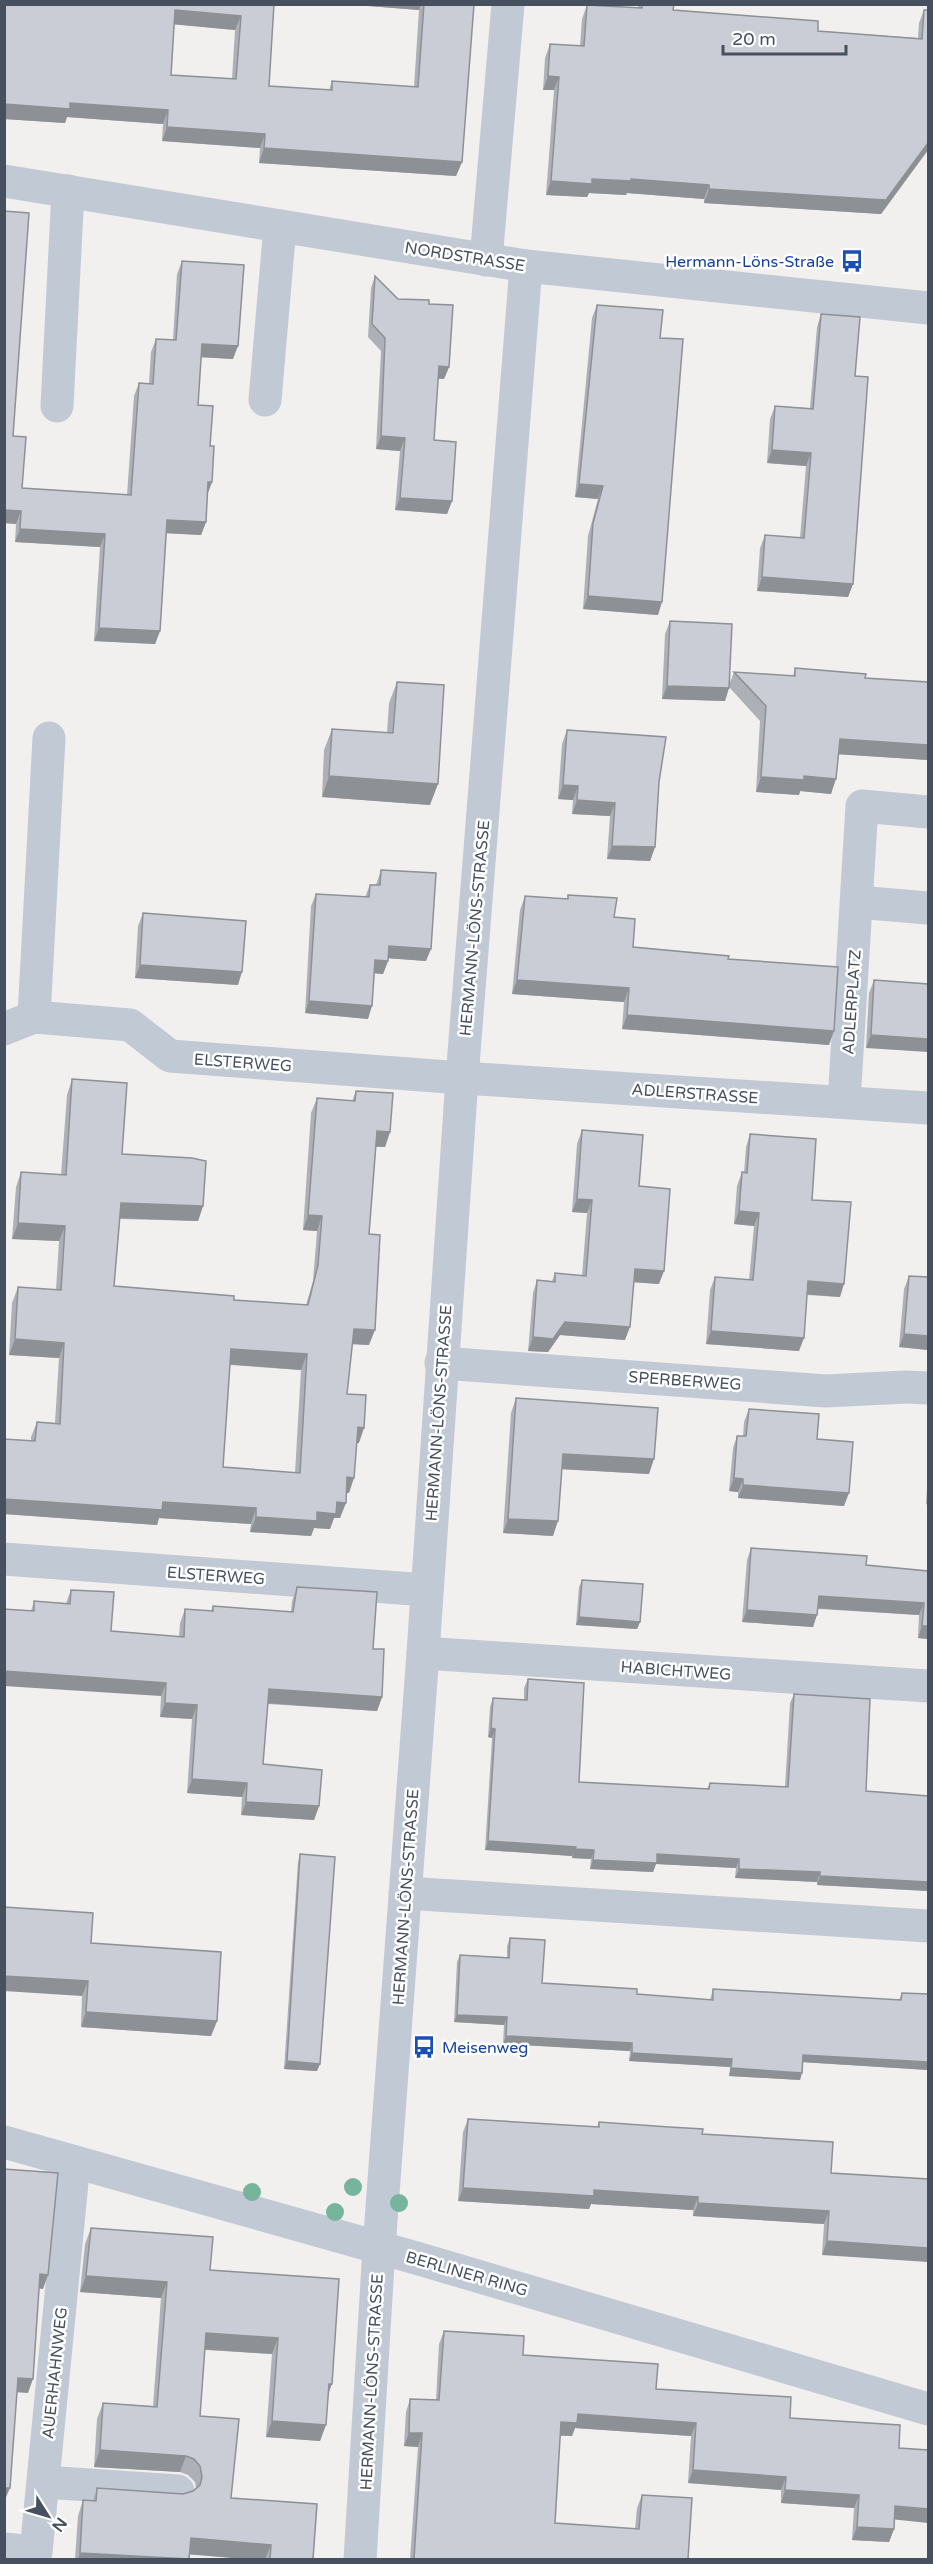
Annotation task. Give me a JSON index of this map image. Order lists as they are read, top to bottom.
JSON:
{
  "streets": {
    "street": [
      "NORDSTRASSE",
      "HERMANN-LÖNS-STRASSE",
      "ADLERPLATZ",
      "ELSTERWEG",
      "ADLERSTRASSE",
      "SPERBERWEG",
      "HABICHTWEG",
      "BERLINER RING",
      "AUERHAHNWEG"
    ]
  },
  "crossings": [
    ["NORDSTRASSE", "HERMANN-LÖNS-STRASSE"],
    ["HERMANN-LÖNS-STRASSE", "ELSTERWEG"],
    ["HERMANN-LÖNS-STRASSE", "ADLERSTRASSE"],
    ["HERMANN-LÖNS-STRASSE", "SPERBERWEG"],
    ["HERMANN-LÖNS-STRASSE", "HABICHTWEG"],
    ["HERMANN-LÖNS-STRASSE", "BERLINER RING"],
    ["ADLERPLATZ", "ADLERSTRASSE"],
    ["ELSTERWEG", "ADLERSTRASSE"],
    ["BERLINER RING", "AUERHAHNWEG"]
  ],
  "places": {
    "bus stop": ["Hermann-Löns-Straße", "Meisenweg"]
  },
  "scale_bar": "20 m",
  "north": "bottom right"
}
